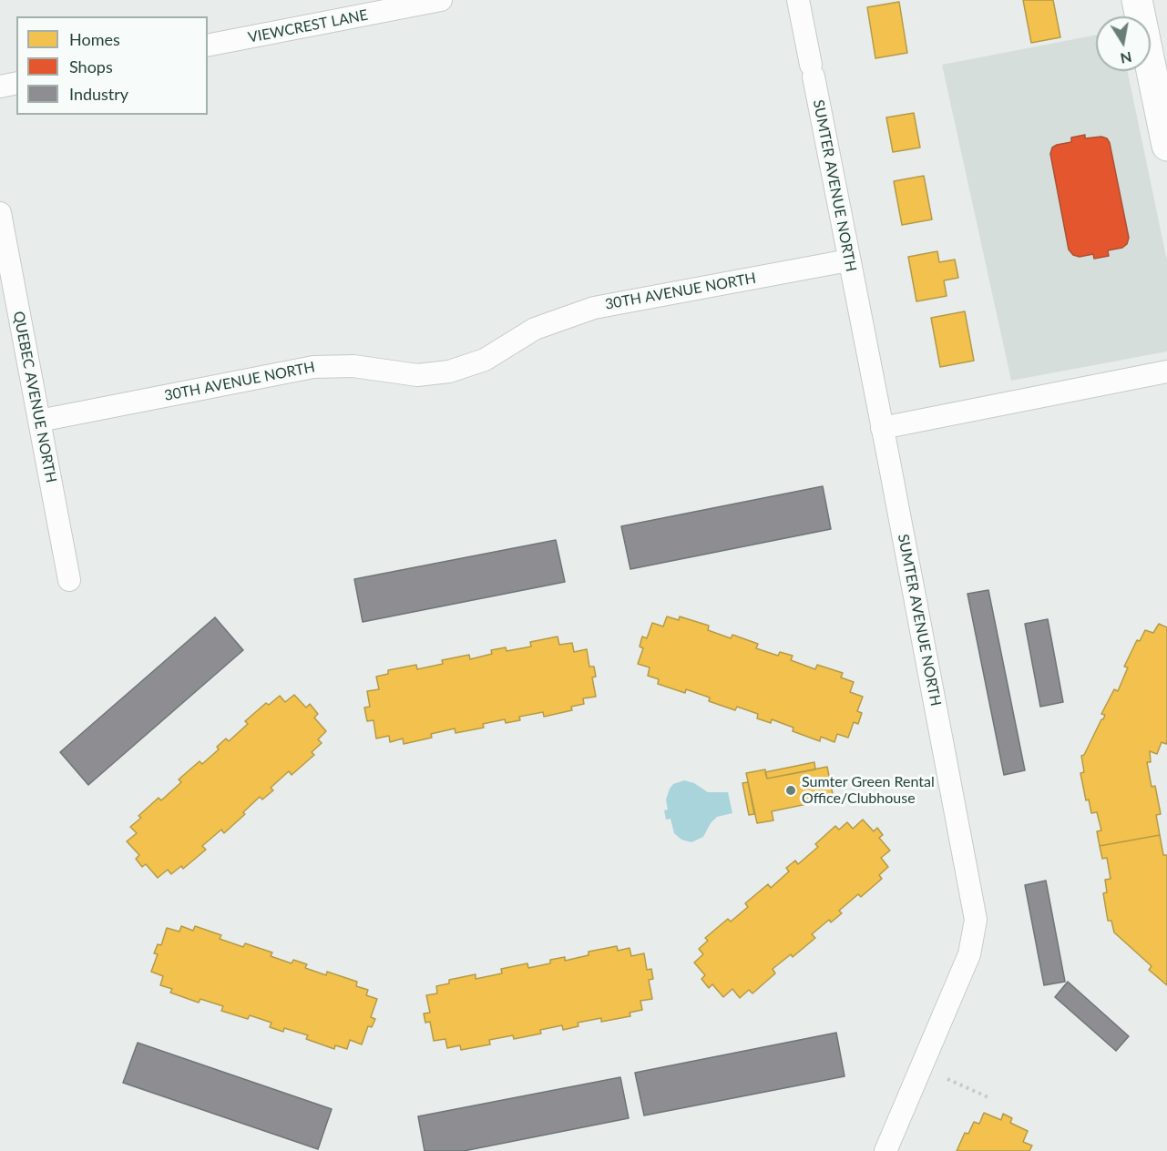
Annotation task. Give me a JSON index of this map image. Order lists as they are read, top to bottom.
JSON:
{
  "streets": {
    "street": [
      "VIEWCREST LANE",
      "SUMTER AVENUE NORTH",
      "30TH AVENUE NORTH",
      "QUEBEC AVENUE NORTH"
    ]
  },
  "crossings": [
    ["SUMTER AVENUE NORTH", "30TH AVENUE NORTH"],
    ["30TH AVENUE NORTH", "QUEBEC AVENUE NORTH"]
  ],
  "places": ["Sumter Green Rental Office/Clubhouse"],
  "legend": ["Homes", "Shops", "Industry"],
  "north": "bottom"
}
